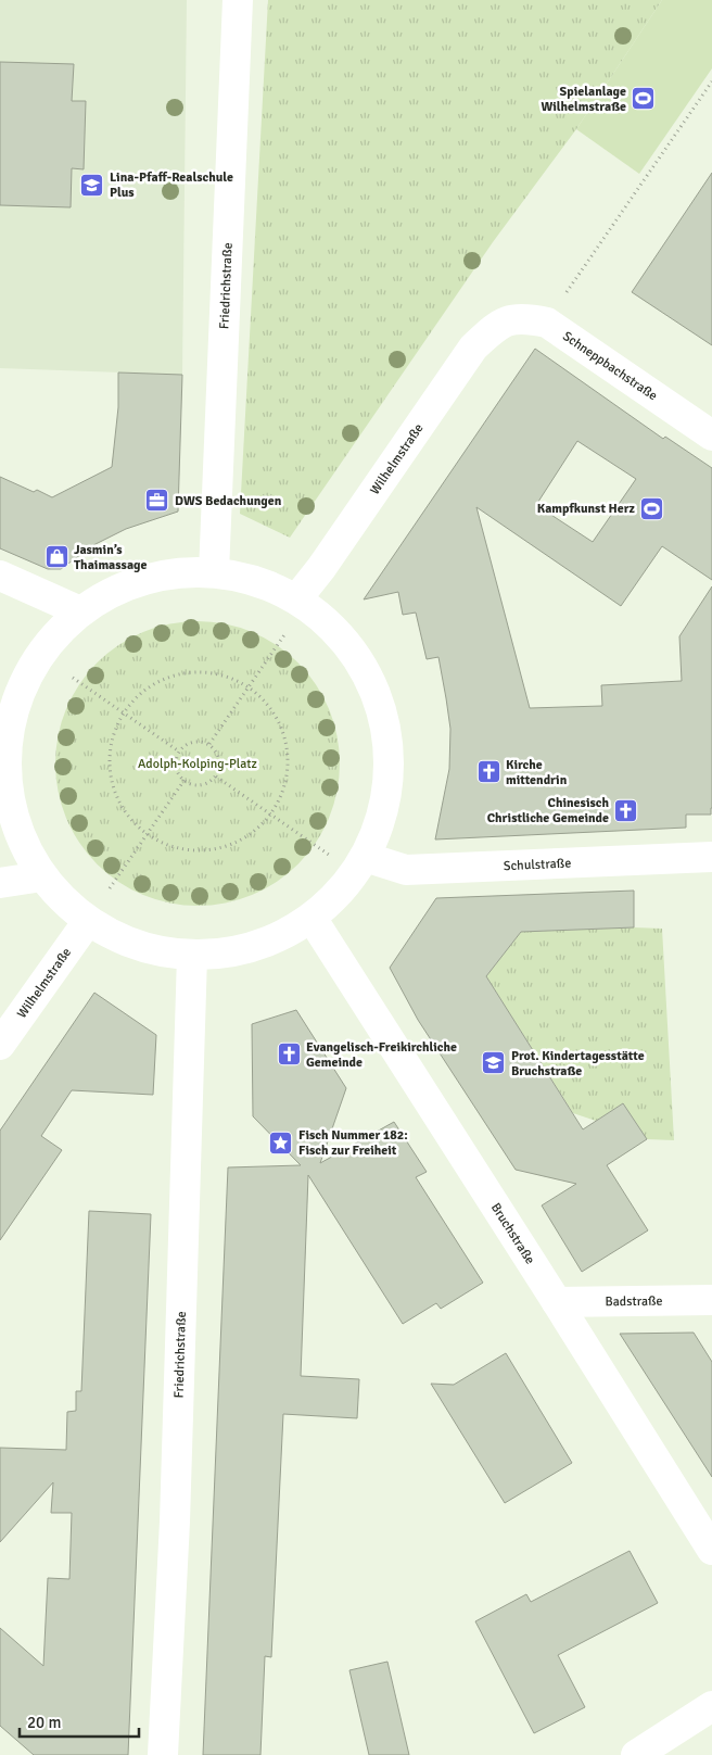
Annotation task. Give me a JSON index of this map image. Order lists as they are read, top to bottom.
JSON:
{
  "streets": {
    "street": [
      "Friedrichstraße",
      "Schneppbachstraße",
      "Wilhelmstraße",
      "Schulstraße",
      "Bruchstraße",
      "Badstraße"
    ]
  },
  "crossings": [
    ["Schneppbachstraße", "Wilhelmstraße"],
    ["Bruchstraße", "Badstraße"]
  ],
  "parks": ["Adolph-Kolping-Platz"],
  "places": {
    "sports": ["Spielanlage Wilhelmstraße", "Kampfkunst Herz"],
    "school or university": ["Lina-Pfaff-Realschule Plus", "Prot. Kindertagesstätte Bruchstraße"],
    "office": ["DWS Bedachungen"],
    "shop": ["Jasmin’s Thaimassage"],
    "church": ["Kirche mittendrin", "Chinesisch Christliche Gemeinde", "Evangelisch-Freikirchliche Gemeinde"],
    "place": ["Fisch Nummer 182: Fisch zur Freiheit"]
  },
  "scale_bar": "20 m"
}
